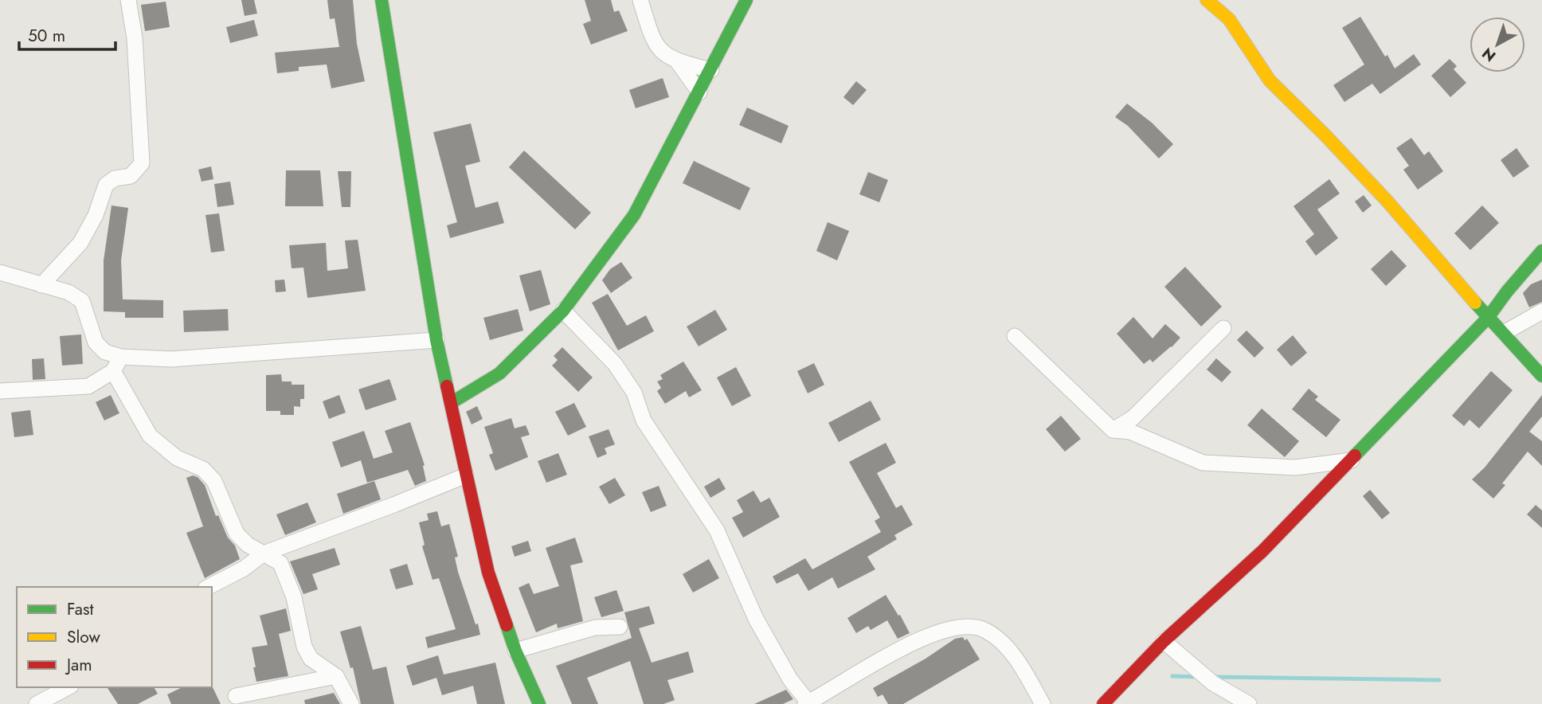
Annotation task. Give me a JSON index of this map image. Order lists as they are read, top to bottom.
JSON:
{
  "legend": ["Fast", "Slow", "Jam"],
  "scale_bar": "50 m",
  "north": "bottom left"
}
